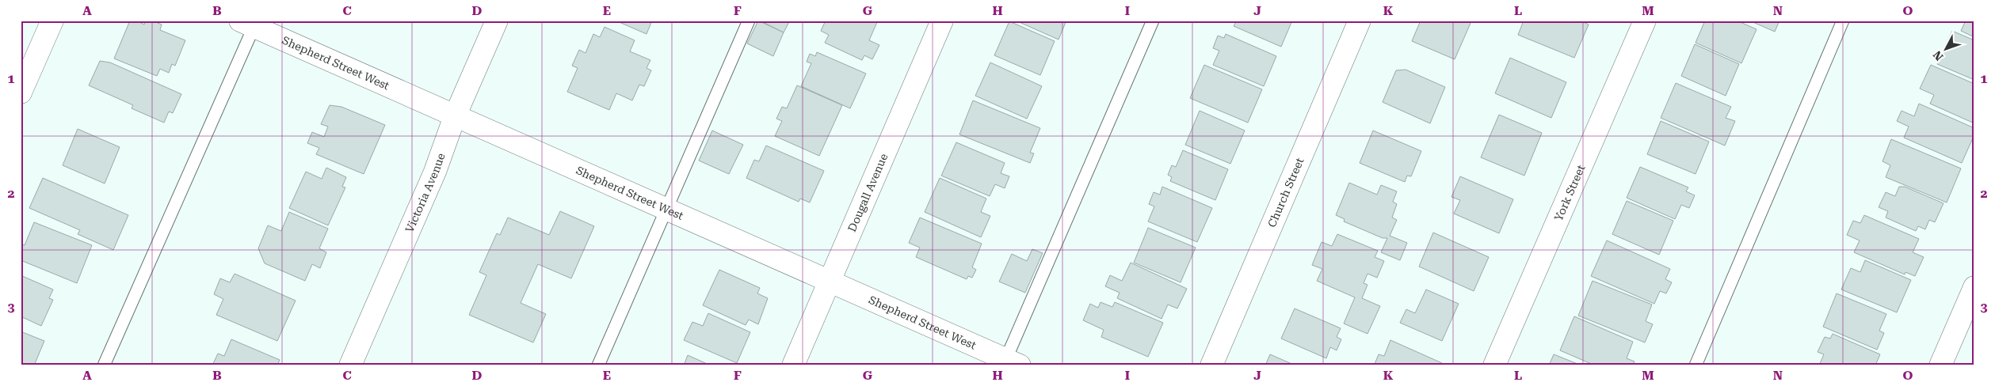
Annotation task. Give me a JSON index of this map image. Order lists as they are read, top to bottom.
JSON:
{
  "streets": {
    "street": [
      "Shepherd Street West",
      "Victoria Avenue",
      "Dougall Avenue",
      "Church Street",
      "York Street"
    ]
  },
  "crossings": [
    ["Shepherd Street West", "Victoria Avenue"],
    ["Shepherd Street West", "Dougall Avenue"]
  ],
  "north": "bottom left",
  "grid": {
    "columns": [
      "A",
      "B",
      "C",
      "D",
      "E",
      "F",
      "G",
      "H",
      "I",
      "J",
      "K",
      "L",
      "M",
      "N",
      "O"
    ],
    "rows": ["1", "2", "3"]
  }
}
